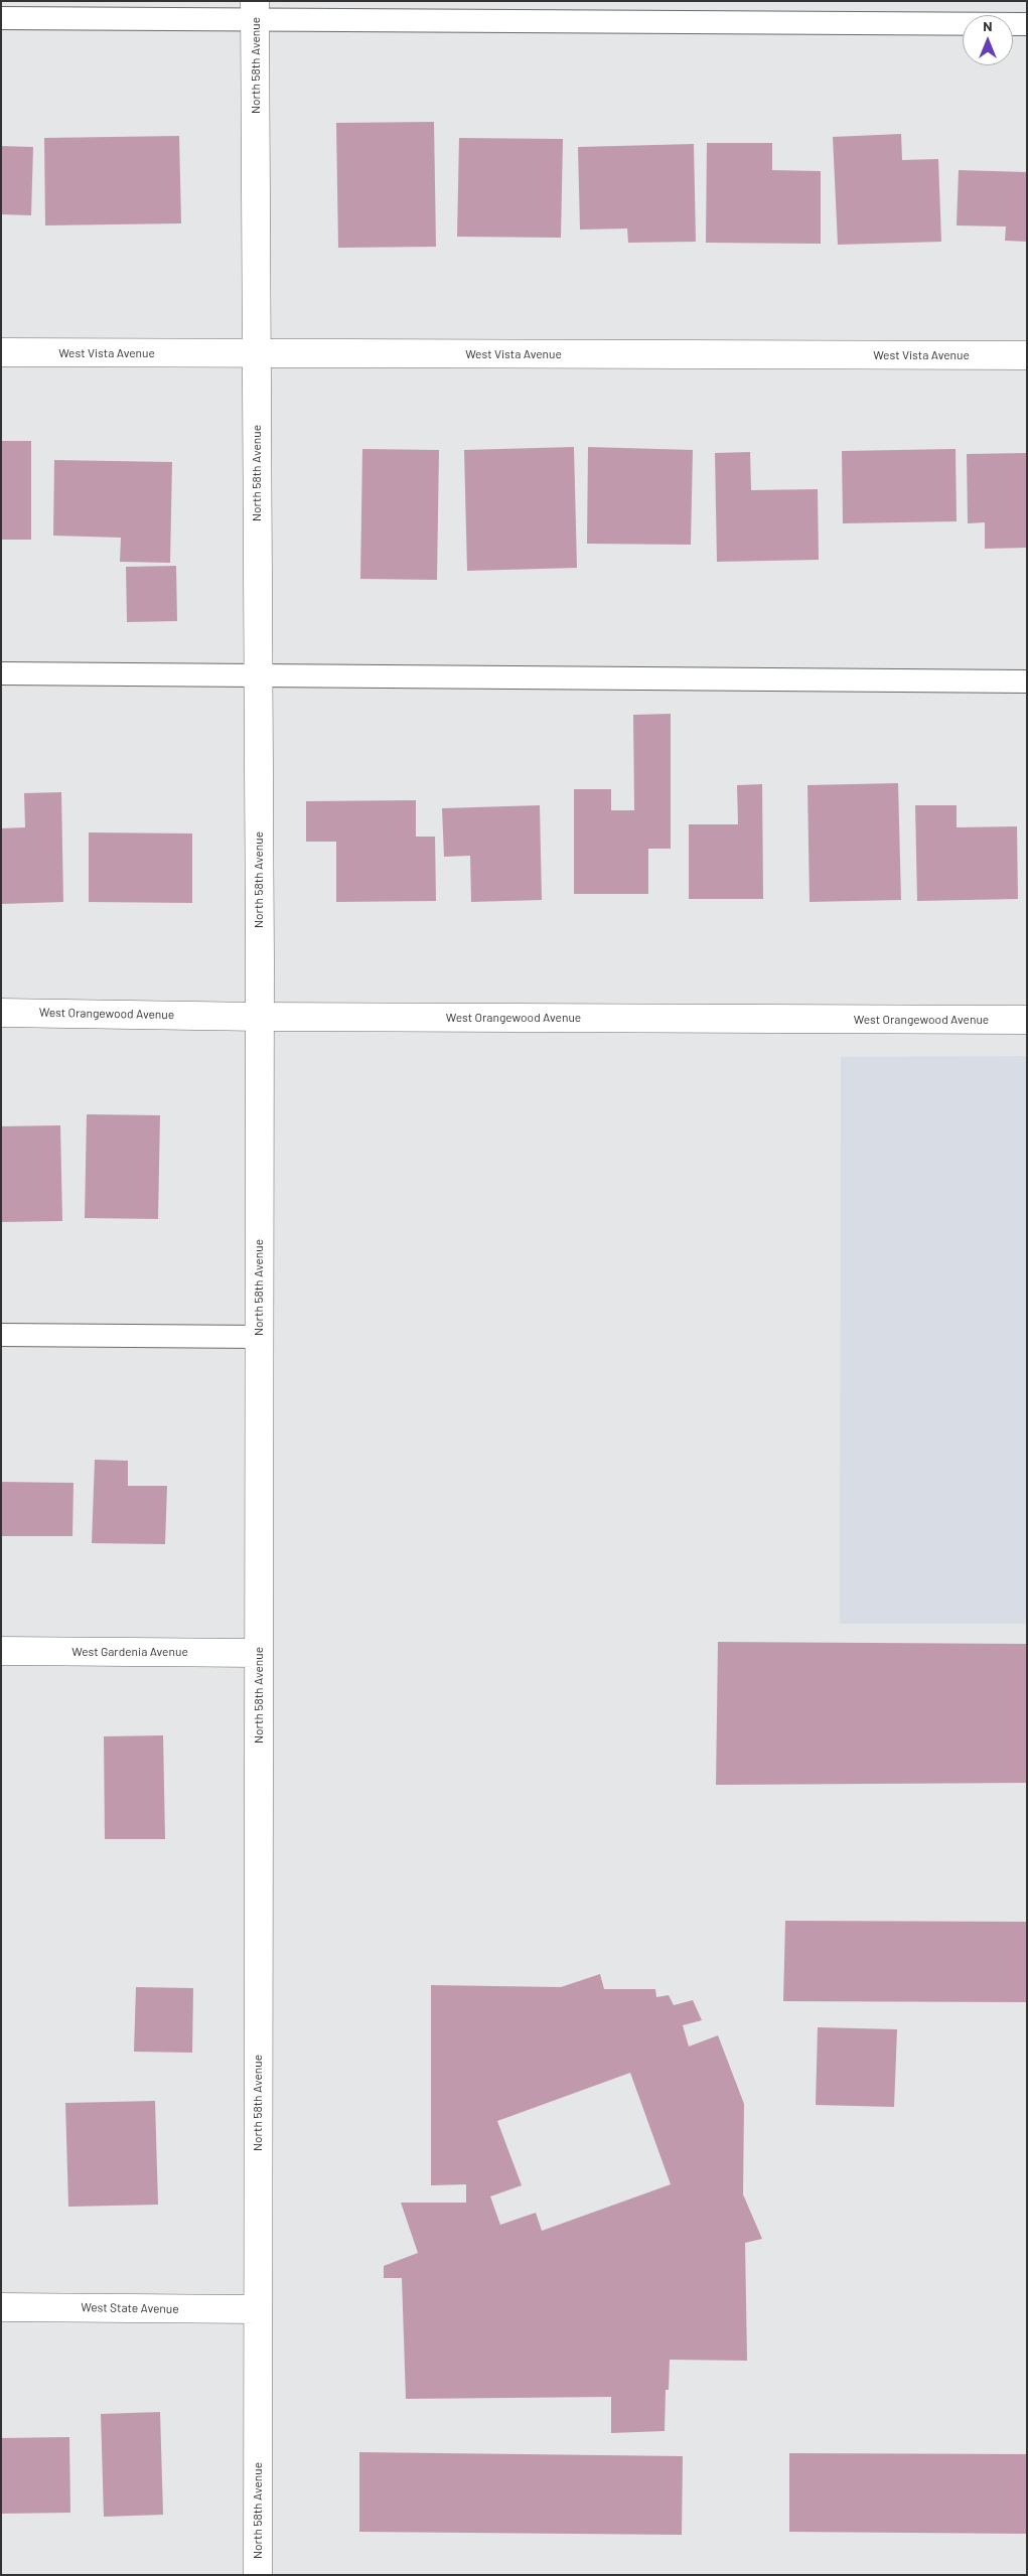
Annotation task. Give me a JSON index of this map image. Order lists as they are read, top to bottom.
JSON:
{
  "streets": {
    "street": [
      "North 58th Avenue",
      "West Vista Avenue",
      "West Orangewood Avenue",
      "West Gardenia Avenue",
      "West State Avenue"
    ]
  },
  "crossings": [
    ["North 58th Avenue", "West Vista Avenue"],
    ["North 58th Avenue", "West Orangewood Avenue"],
    ["North 58th Avenue", "West Gardenia Avenue"],
    ["North 58th Avenue", "West State Avenue"]
  ],
  "north": "top"
}
